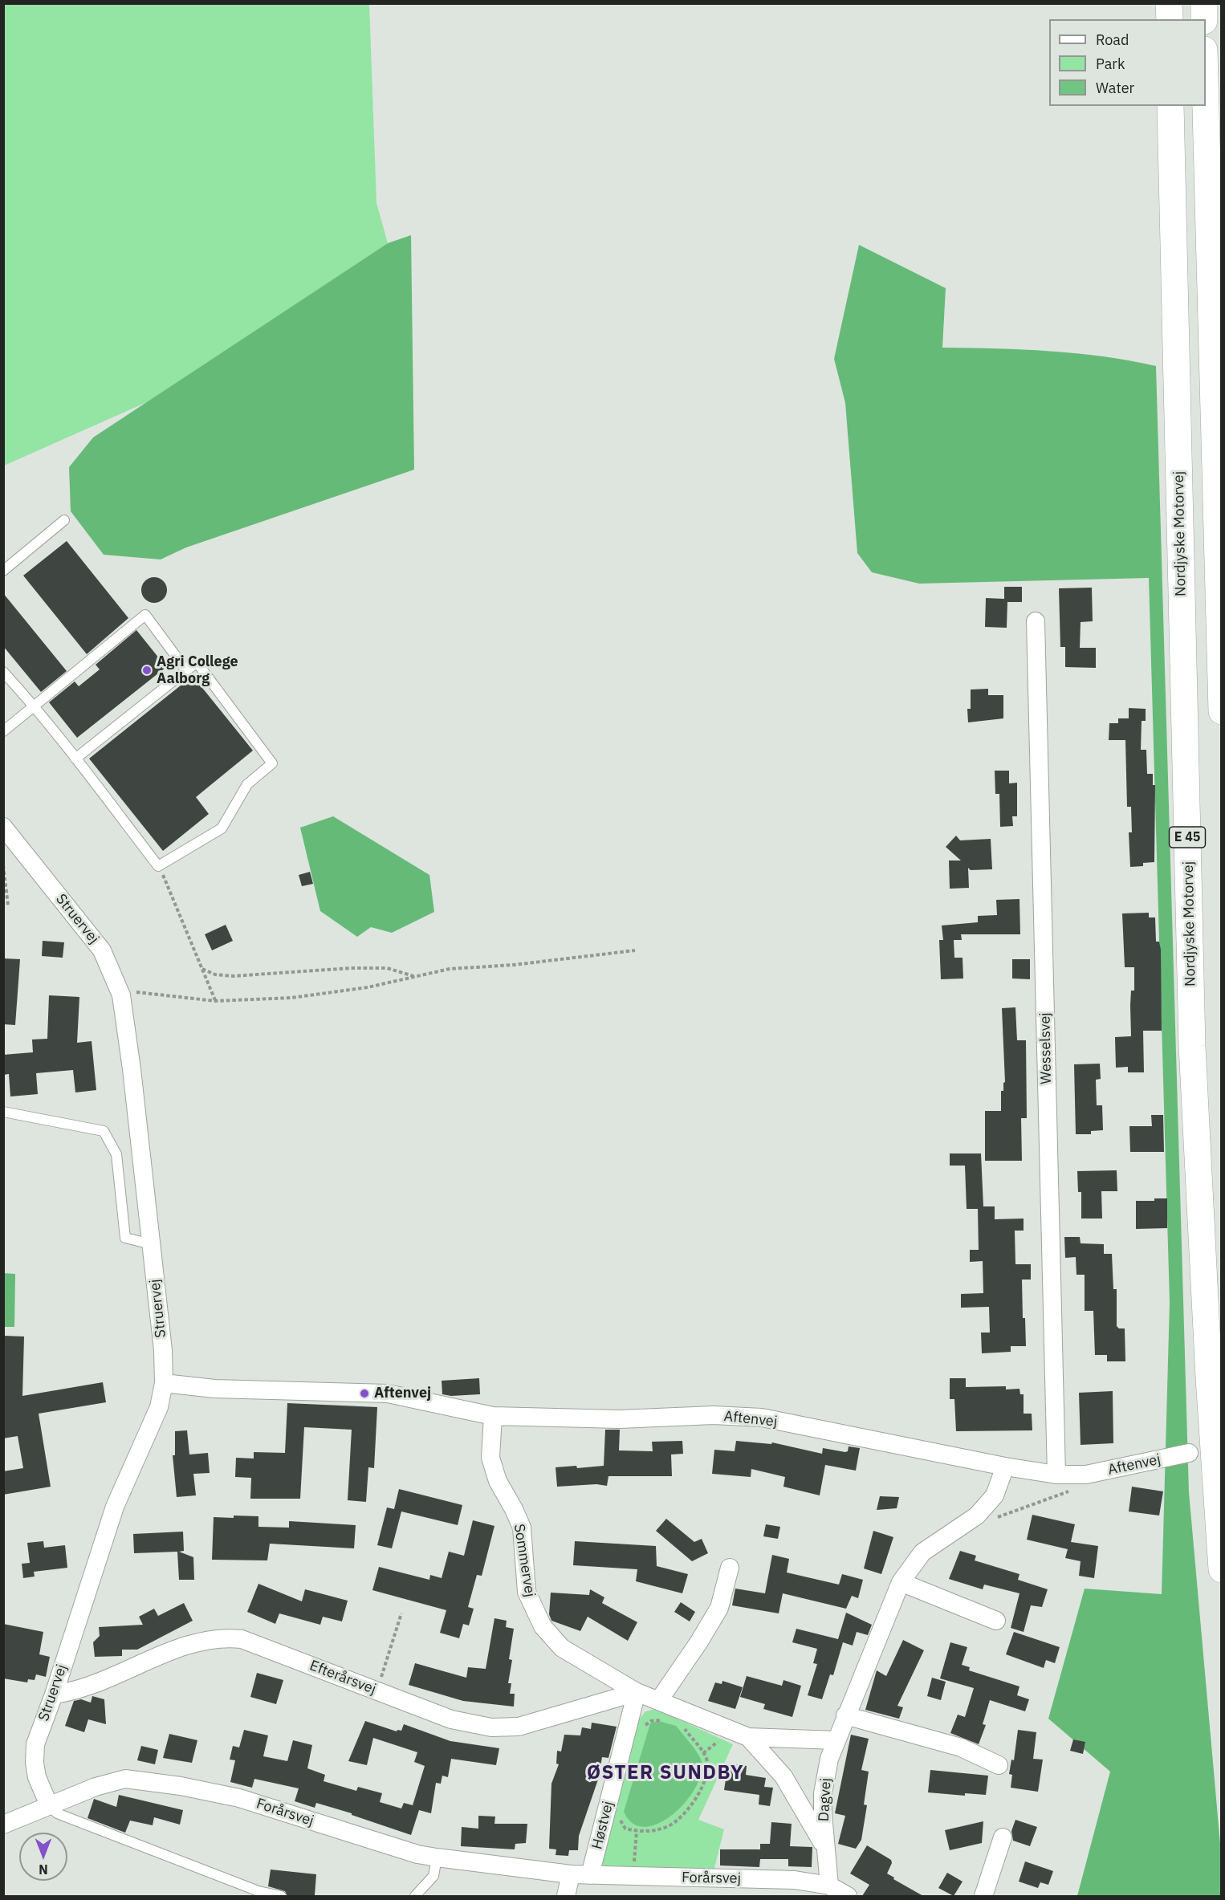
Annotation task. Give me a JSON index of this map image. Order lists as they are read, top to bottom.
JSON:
{
  "streets": {
    "highway": ["Nordjyske Motorvej", "E 45"],
    "street": [
      "Struervej",
      "Wesselsvej",
      "Aftenvej",
      "Sommervej",
      "Efterårsvej",
      "Dagvej",
      "Forårsvej",
      "Høstvej"
    ]
  },
  "crossings": [
    ["Struervej", "Aftenvej"],
    ["Struervej", "Efterårsvej"],
    ["Struervej", "Forårsvej"],
    ["Wesselsvej", "Aftenvej"],
    ["Aftenvej", "Sommervej"],
    ["Aftenvej", "Dagvej"],
    ["Sommervej", "Efterårsvej"],
    ["Sommervej", "Dagvej"],
    ["Sommervej", "Høstvej"],
    ["Efterårsvej", "Høstvej"],
    ["Dagvej", "Forårsvej"],
    ["Forårsvej", "Høstvej"]
  ],
  "districts": ["ØSTER SUNDBY"],
  "places": ["Agri College Aalborg", "Aftenvej"],
  "legend": ["Road", "Park", "Water"],
  "north": "bottom"
}
